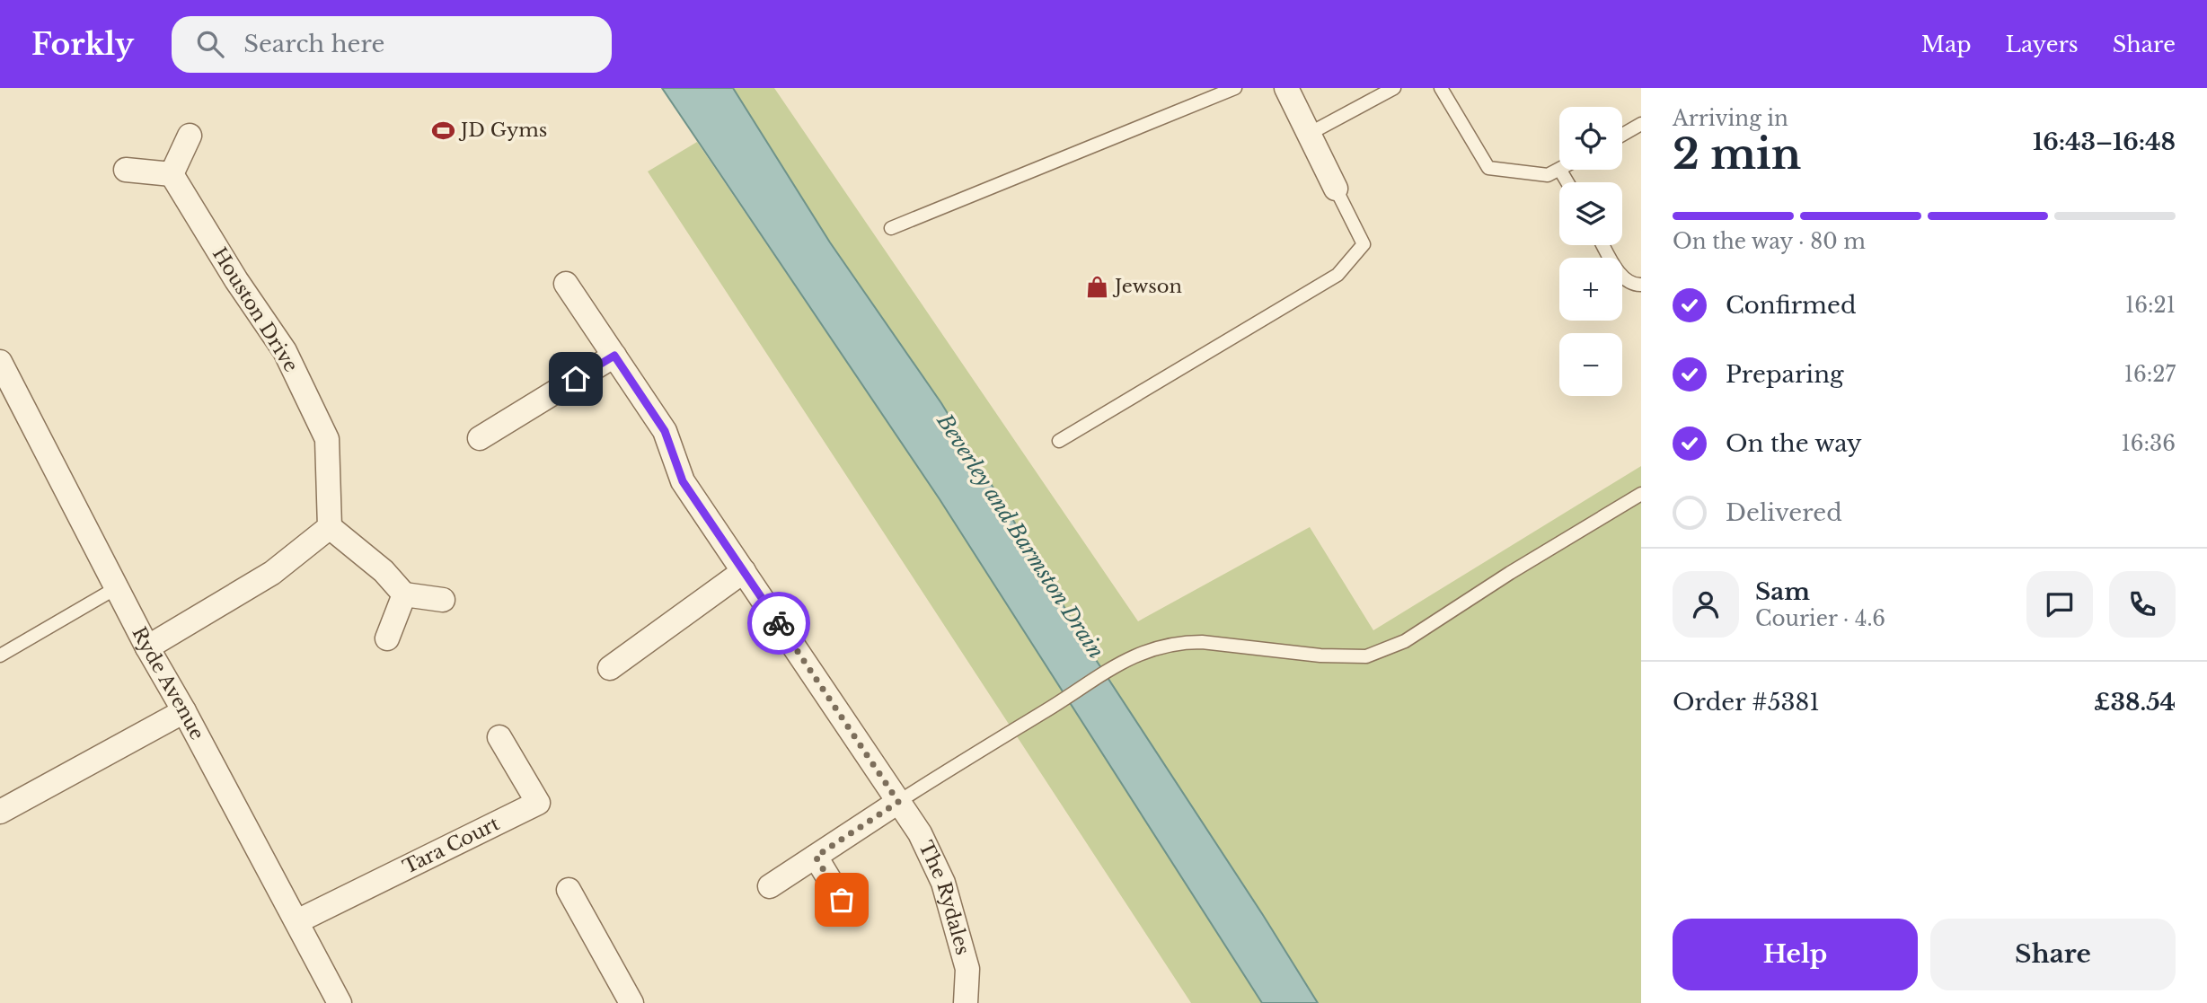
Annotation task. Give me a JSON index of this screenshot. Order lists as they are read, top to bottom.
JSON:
{
  "streets": {
    "street": [
      "Houston Drive",
      "Ryde Avenue",
      "Tara Court",
      "The Rydales"
    ]
  },
  "crossings": [
    ["Ryde Avenue", "Tara Court"]
  ],
  "water": ["Beverley and Barmston Drain"],
  "places": {
    "sports": ["JD Gyms"],
    "shop": ["Jewson"]
  },
  "page": {
    "header": "Forkly",
    "search": "Search here",
    "nav": ["Map", "Layers", "Share"],
    "heading": ["2 min", "Arriving in", "16:43–16:48"],
    "panel": [
      "Sam",
      "Courier · 4.6",
      "Order #5381",
      "£38.54"
    ],
    "map_buttons": ["+", "−"],
    "bar": "On the way · 80 m",
    "list": [
      ["Confirmed", "16:21"],
      ["Preparing", "16:27"],
      ["On the way", "16:36"],
      "Delivered"
    ],
    "buttons": ["Help", "Share"]
  }
}
